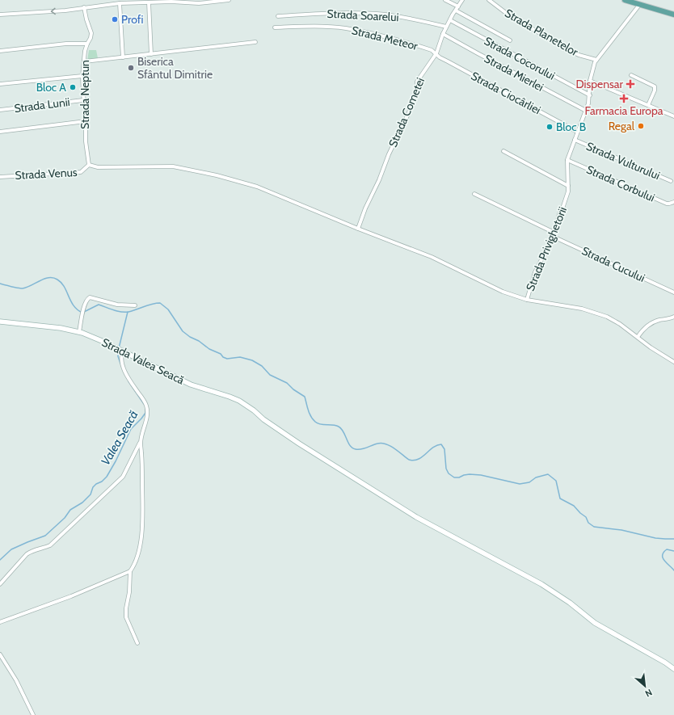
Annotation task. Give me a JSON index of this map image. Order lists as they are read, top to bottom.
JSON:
{
  "streets": {
    "main road": ["Strada Valea Seacă"],
    "street": [
      "Strada Soarelui",
      "Strada Planetelor",
      "Strada Meteor",
      "Strada Cocorului",
      "Strada Mierlei",
      "Strada Ciocârliei",
      "Strada Neptun",
      "Strada Lunii",
      "Strada Cometei",
      "Strada Vulturului",
      "Strada Venus",
      "Strada Corbului",
      "Strada Privighetorii",
      "Strada Cucului"
    ]
  },
  "crossings": [
    ["Strada Soarelui", "Strada Cometei"],
    ["Strada Planetelor", "Strada Privighetorii"],
    ["Strada Meteor", "Strada Ciocârliei"],
    ["Strada Meteor", "Strada Cometei"],
    ["Strada Cocorului", "Strada Cometei"],
    ["Strada Cocorului", "Strada Privighetorii"],
    ["Strada Mierlei", "Strada Cometei"],
    ["Strada Mierlei", "Strada Privighetorii"],
    ["Strada Ciocârliei", "Strada Cometei"],
    ["Strada Ciocârliei", "Strada Privighetorii"],
    ["Strada Neptun", "Strada Lunii"],
    ["Strada Neptun", "Strada Venus"],
    ["Strada Vulturului", "Strada Privighetorii"],
    ["Strada Corbului", "Strada Privighetorii"],
    ["Strada Privighetorii", "Strada Cucului"]
  ],
  "water": ["Valea Seacă"],
  "places": {
    "other": [
      "Profi",
      "Biserica Sfântul Dimitrie",
      "Bloc A",
      "Regal",
      "Bloc B"
    ],
    "health": ["Dispensar", "Farmacia Europa"]
  },
  "north": "bottom right"
}
